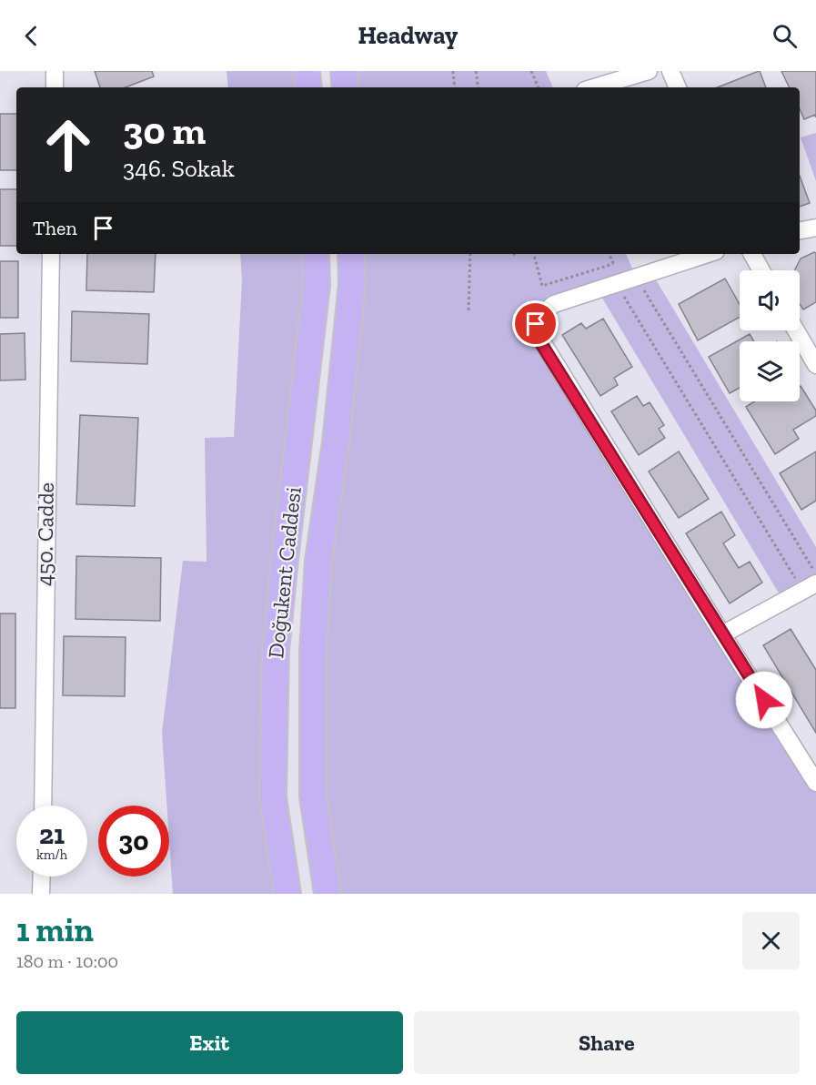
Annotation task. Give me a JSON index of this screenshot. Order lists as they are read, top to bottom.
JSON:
{
  "streets": {
    "main road": ["Doğukent Caddesi"],
    "street": ["450. Cadde"]
  },
  "page": {
    "header": "Headway",
    "turn": ["30 m", "346. Sokak"],
    "then": "Then",
    "speed": "21 km/h",
    "limit": "30",
    "heading": ["1 min", "180 m · 10:00"],
    "buttons": ["Exit", "Share"]
  }
}
